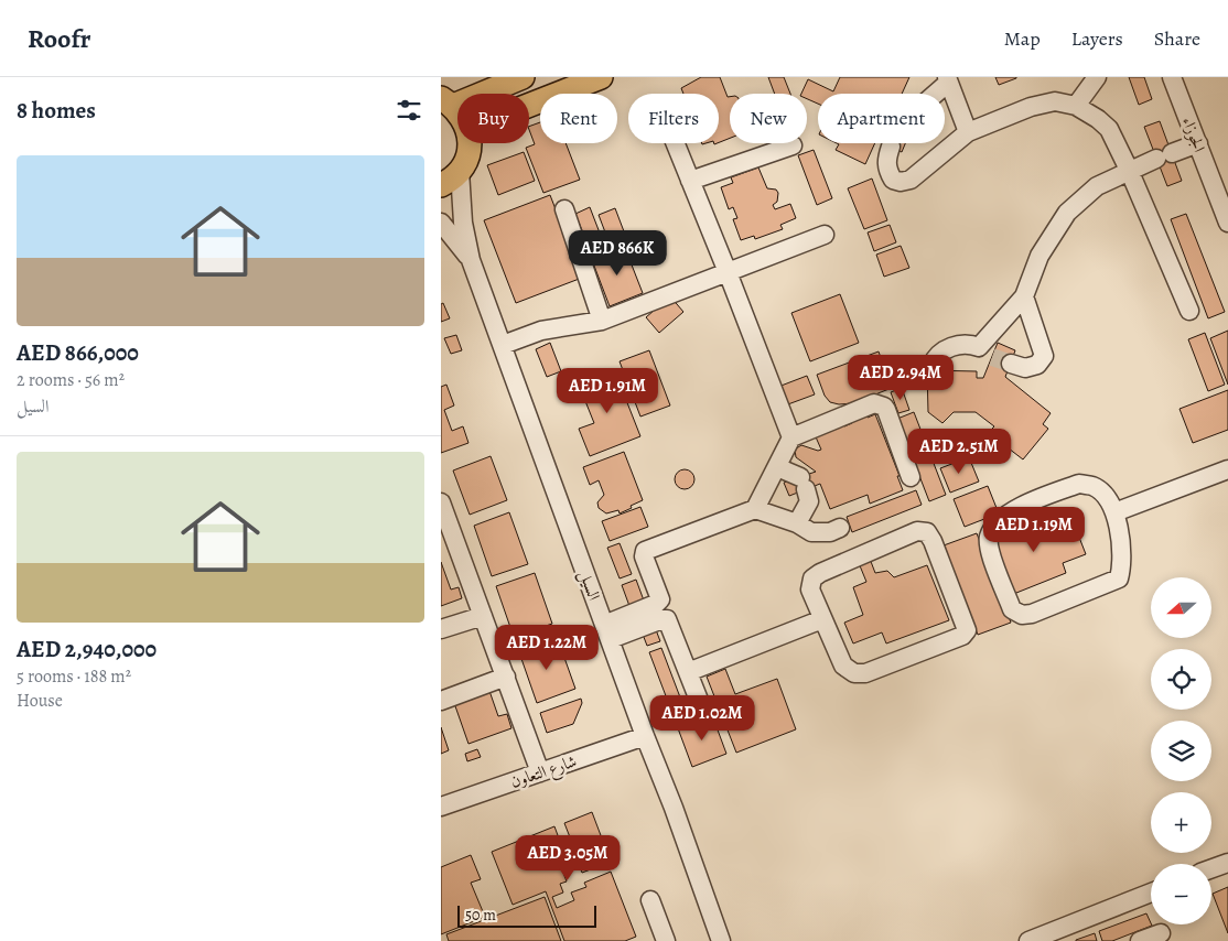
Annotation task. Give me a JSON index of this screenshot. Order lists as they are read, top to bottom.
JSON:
{
  "streets": {
    "street": ["الجوزاء", "السيل", "شارع التعاون"]
  },
  "crossings": [
    ["السيل", "شارع التعاون"]
  ],
  "scale_bar": "50 m",
  "north": "left",
  "page": {
    "header": "Roofr",
    "nav": ["Map", "Layers", "Share"],
    "heading": "8 homes",
    "chip": [
      "Buy",
      "Rent",
      "Filters",
      "New",
      "Apartment"
    ],
    "list": [
      {
        "name": "AED 866,000",
        "note": "2 rooms · 56 m² · السيل"
      },
      {
        "name": "AED 2,940,000",
        "note": "5 rooms · 188 m² · House"
      }
    ],
    "price": [
      "AED 866K",
      "AED 2.94M",
      "AED 1.91M",
      "AED 2.51M",
      "AED 1.19M",
      "AED 1.22M",
      "AED 1.02M",
      "AED 3.05M"
    ],
    "map_buttons": ["+", "−"],
    "scale": "50 m"
  }
}
